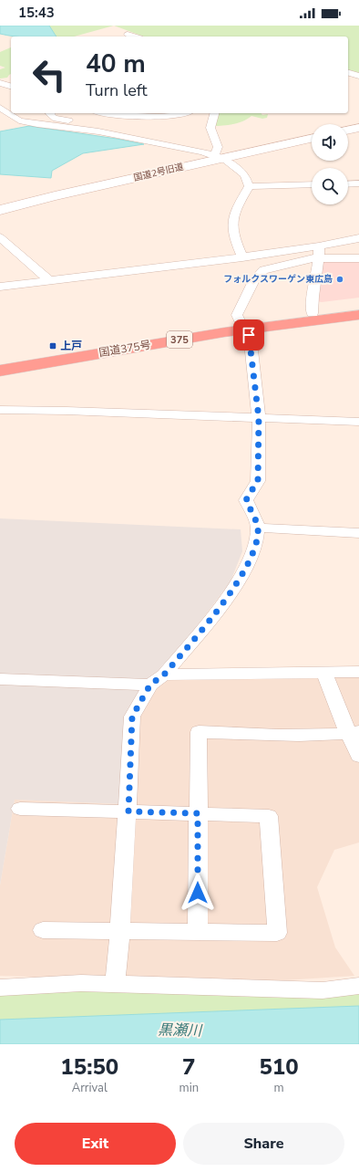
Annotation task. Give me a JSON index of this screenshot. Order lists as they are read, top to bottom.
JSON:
{
  "streets": {
    "highway": ["375", "国道375号"],
    "street": ["国道2号旧道"]
  },
  "water": ["黒瀬川"],
  "places": {
    "other": ["フォルクスワーゲン東広島"],
    "transit": ["上戸"]
  },
  "page": {
    "status": "15:43",
    "turn": ["40 m", "Turn left"],
    "eta": [
      "15:50",
      "Arrival",
      "7",
      "min",
      "510",
      "m"
    ],
    "buttons": ["Exit", "Share"]
  }
}
